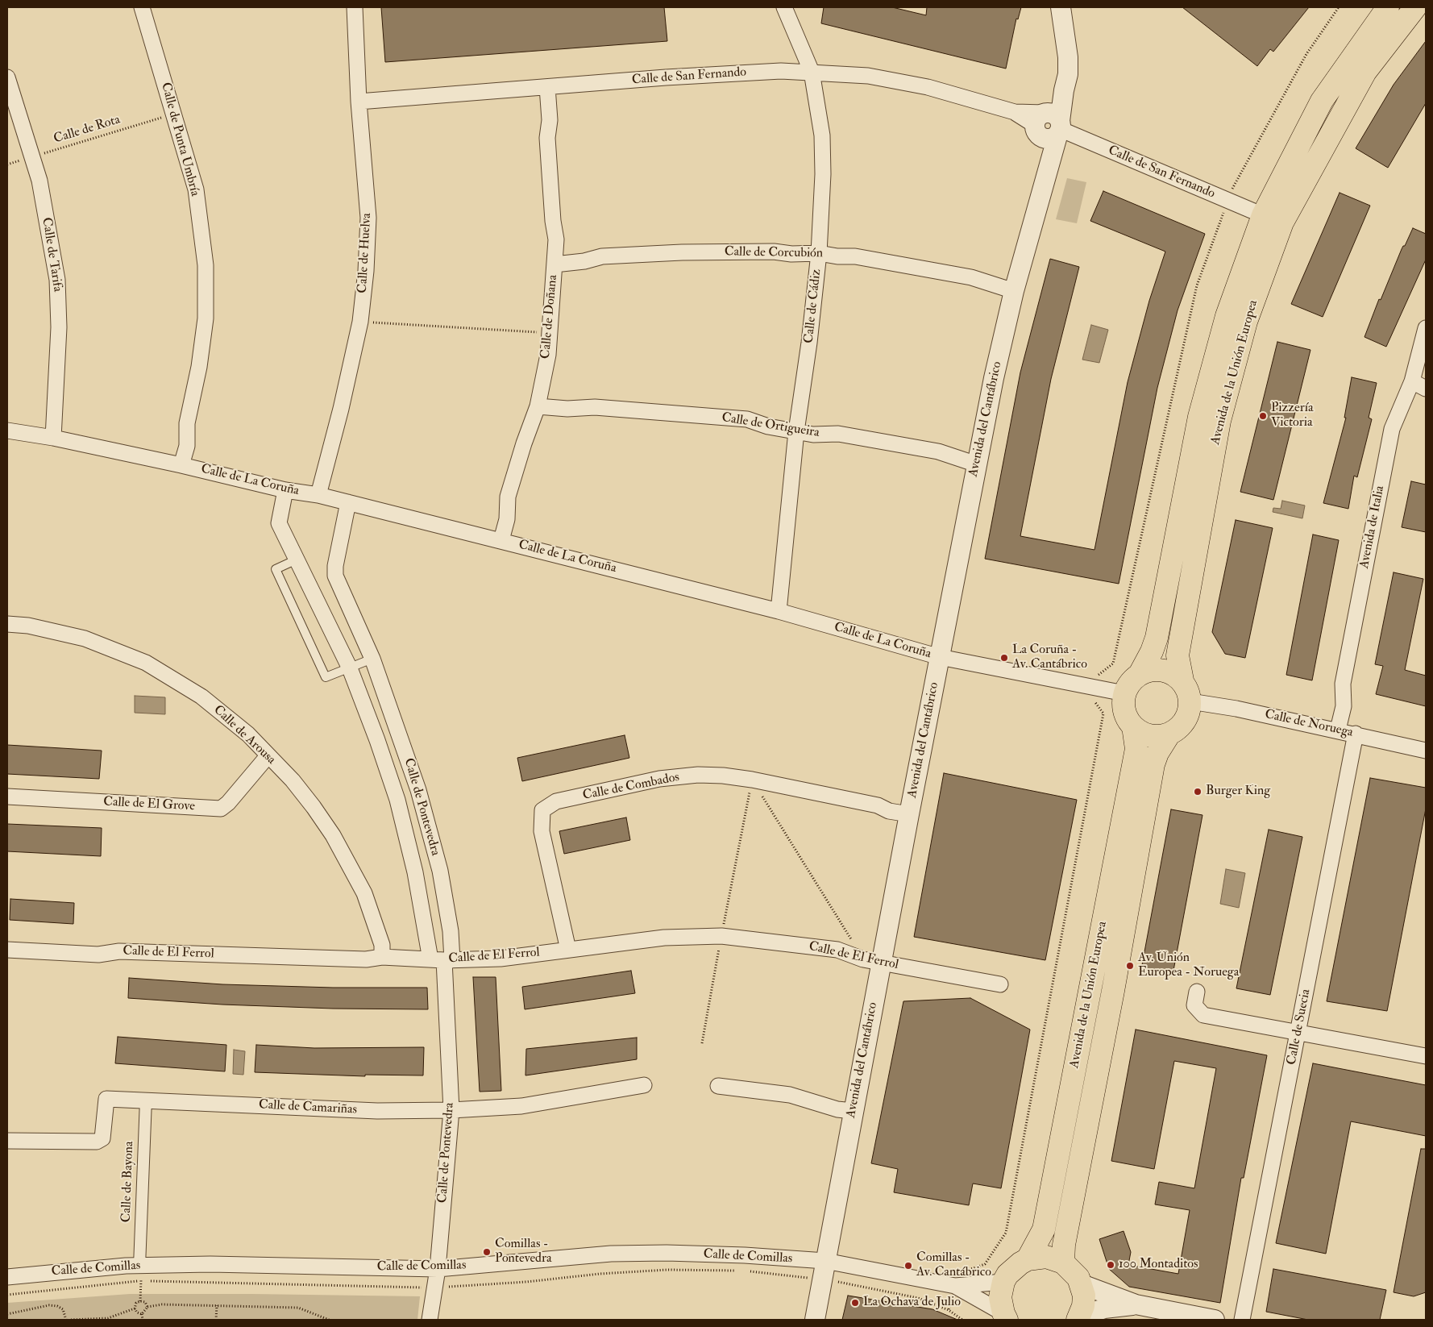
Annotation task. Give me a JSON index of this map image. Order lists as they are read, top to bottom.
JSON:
{
  "streets": {
    "main road": ["Avenida de la Unión Europea"],
    "street": [
      "Calle de San Fernando",
      "Calle de Punta Umbría",
      "Calle de Huelva",
      "Calle de Corcubión",
      "Calle de Tarifa",
      "Calle de Cádiz",
      "Calle de Doñana",
      "Avenida del Cantábrico",
      "Calle de Ortigueira",
      "Calle de La Coruña",
      "Avenida de Italia",
      "Calle de Noruega",
      "Calle de Arousa",
      "Calle de Combados",
      "Calle de El Grove",
      "Calle de Pontevedra",
      "Calle de El Ferrol",
      "Calle de Suecia",
      "Calle de Camariñas",
      "Calle de Bayona",
      "Calle de Comillas"
    ],
    "path": ["Calle de Rota"]
  },
  "crossings": [
    ["Calle de San Fernando", "Calle de Huelva"],
    ["Calle de San Fernando", "Calle de Cádiz"],
    ["Calle de San Fernando", "Calle de Doñana"],
    ["Calle de San Fernando", "Avenida de la Unión Europea"],
    ["Calle de San Fernando", "Avenida del Cantábrico"],
    ["Calle de Rota", "Calle de Punta Umbría"],
    ["Calle de Rota", "Calle de Tarifa"],
    ["Calle de Punta Umbría", "Calle de La Coruña"],
    ["Calle de Huelva", "Calle de La Coruña"],
    ["Calle de Corcubión", "Calle de Cádiz"],
    ["Calle de Corcubión", "Calle de Doñana"],
    ["Calle de Corcubión", "Avenida del Cantábrico"],
    ["Calle de Tarifa", "Calle de La Coruña"],
    ["Calle de Cádiz", "Calle de Ortigueira"],
    ["Calle de Cádiz", "Calle de La Coruña"],
    ["Calle de Doñana", "Calle de Ortigueira"],
    ["Calle de Doñana", "Calle de La Coruña"],
    ["Avenida de la Unión Europea", "Calle de La Coruña"],
    ["Avenida de la Unión Europea", "Calle de Noruega"],
    ["Avenida del Cantábrico", "Calle de Ortigueira"],
    ["Avenida del Cantábrico", "Calle de La Coruña"],
    ["Avenida del Cantábrico", "Calle de Combados"],
    ["Avenida del Cantábrico", "Calle de El Ferrol"],
    ["Avenida del Cantábrico", "Calle de Comillas"],
    ["Calle de La Coruña", "Calle de Noruega"],
    ["Calle de La Coruña", "Calle de Pontevedra"],
    ["Avenida de Italia", "Calle de Noruega"],
    ["Calle de Noruega", "Calle de Suecia"],
    ["Calle de Arousa", "Calle de El Grove"],
    ["Calle de Arousa", "Calle de El Ferrol"],
    ["Calle de Combados", "Calle de El Ferrol"],
    ["Calle de Pontevedra", "Calle de El Ferrol"],
    ["Calle de Pontevedra", "Calle de Camariñas"],
    ["Calle de Pontevedra", "Calle de Comillas"],
    ["Calle de Camariñas", "Calle de Bayona"],
    ["Calle de Bayona", "Calle de Comillas"]
  ],
  "places": [
    "Pizzería Victoria",
    "La Coruña - Av. Cantábrico",
    "Burger King",
    "Av. Unión Europea - Noruega",
    "Comillas - Pontevedra",
    "100 Montaditos",
    "Comillas - Av. Cantábrico",
    "La Ochava de Julio"
  ]
}
